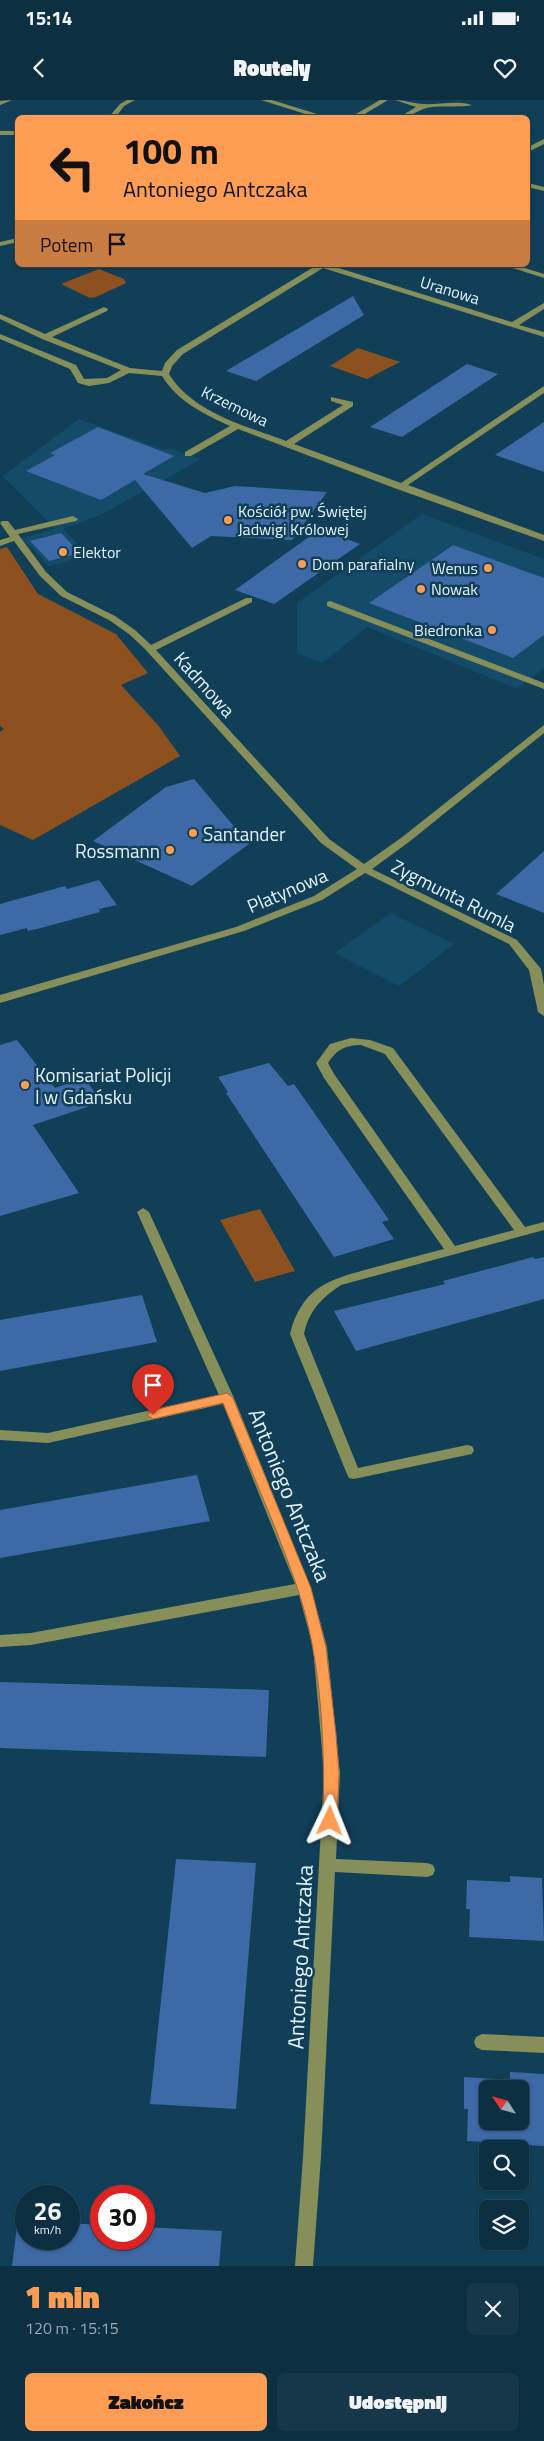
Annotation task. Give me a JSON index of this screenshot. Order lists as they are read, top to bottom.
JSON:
{
  "streets": {
    "street": [
      "Uranowa",
      "Krzemowa",
      "Kadmowa",
      "Platynowa",
      "Zygmunta Rumla",
      "Antoniego Antczaka"
    ]
  },
  "crossings": [
    ["Kadmowa", "Platynowa"],
    ["Kadmowa", "Zygmunta Rumla"],
    ["Platynowa", "Zygmunta Rumla"]
  ],
  "places": [
    "Kościół pw. Świętej Jadwigi Królowej",
    "Elektor",
    "Dom parafialny",
    "Wenus",
    "Nowak",
    "Biedronka",
    "Santander",
    "Rossmann",
    "Komisariat Policji I w Gdańsku"
  ],
  "north": "top left",
  "page": {
    "status": "15:14",
    "header": "Routely",
    "turn": ["100 m", "Antoniego Antczaka"],
    "then": "Potem",
    "speed": "26 km/h",
    "limit": "30",
    "heading": ["1 min", "120 m · 15:15"],
    "buttons": ["Zakończ", "Udostępnij"]
  }
}
